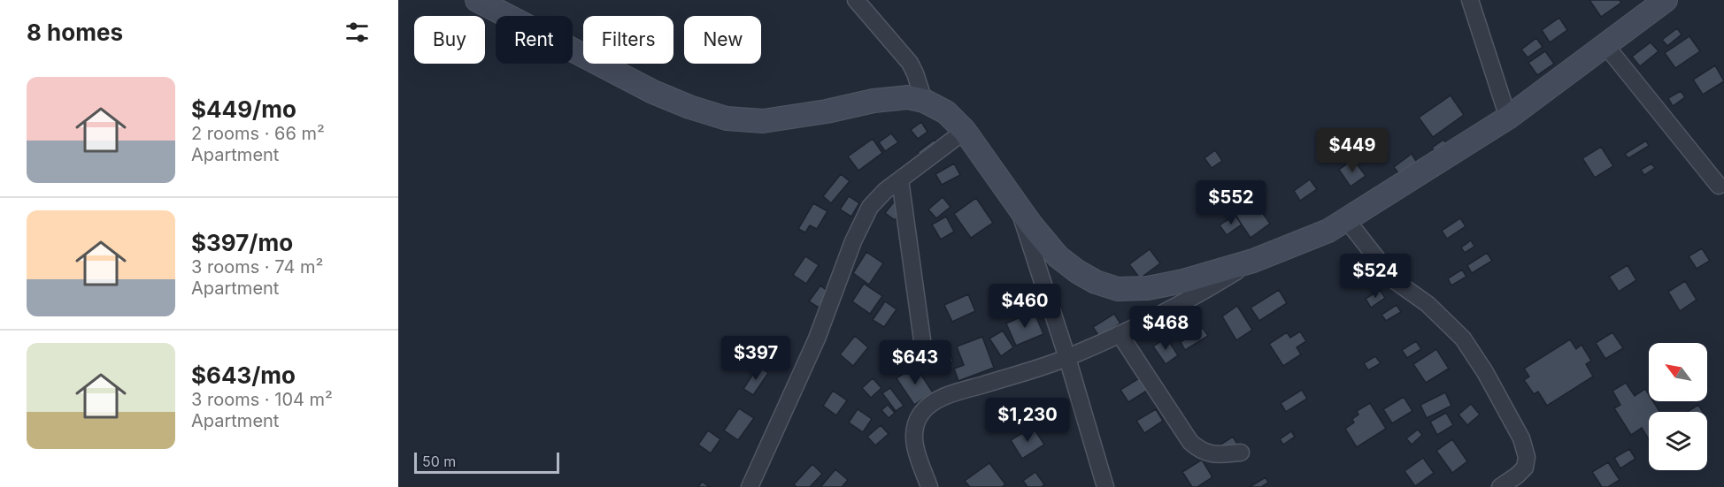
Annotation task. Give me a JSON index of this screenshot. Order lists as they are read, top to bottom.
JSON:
{
  "scale_bar": "50 m",
  "north": "top left",
  "page": {
    "heading": "8 homes",
    "chip": [
      "Buy",
      "Rent",
      "Filters",
      "New"
    ],
    "list": [
      {
        "name": "$449/mo",
        "note": "2 rooms · 66 m² · Apartment"
      },
      {
        "name": "$397/mo",
        "note": "3 rooms · 74 m² · Apartment"
      },
      {
        "name": "$643/mo",
        "note": "3 rooms · 104 m² · Apartment"
      }
    ],
    "price": [
      "$449",
      "$552",
      "$524",
      "$460",
      "$468",
      "$397",
      "$643",
      "$1,230"
    ],
    "scale": "50 m"
  }
}
